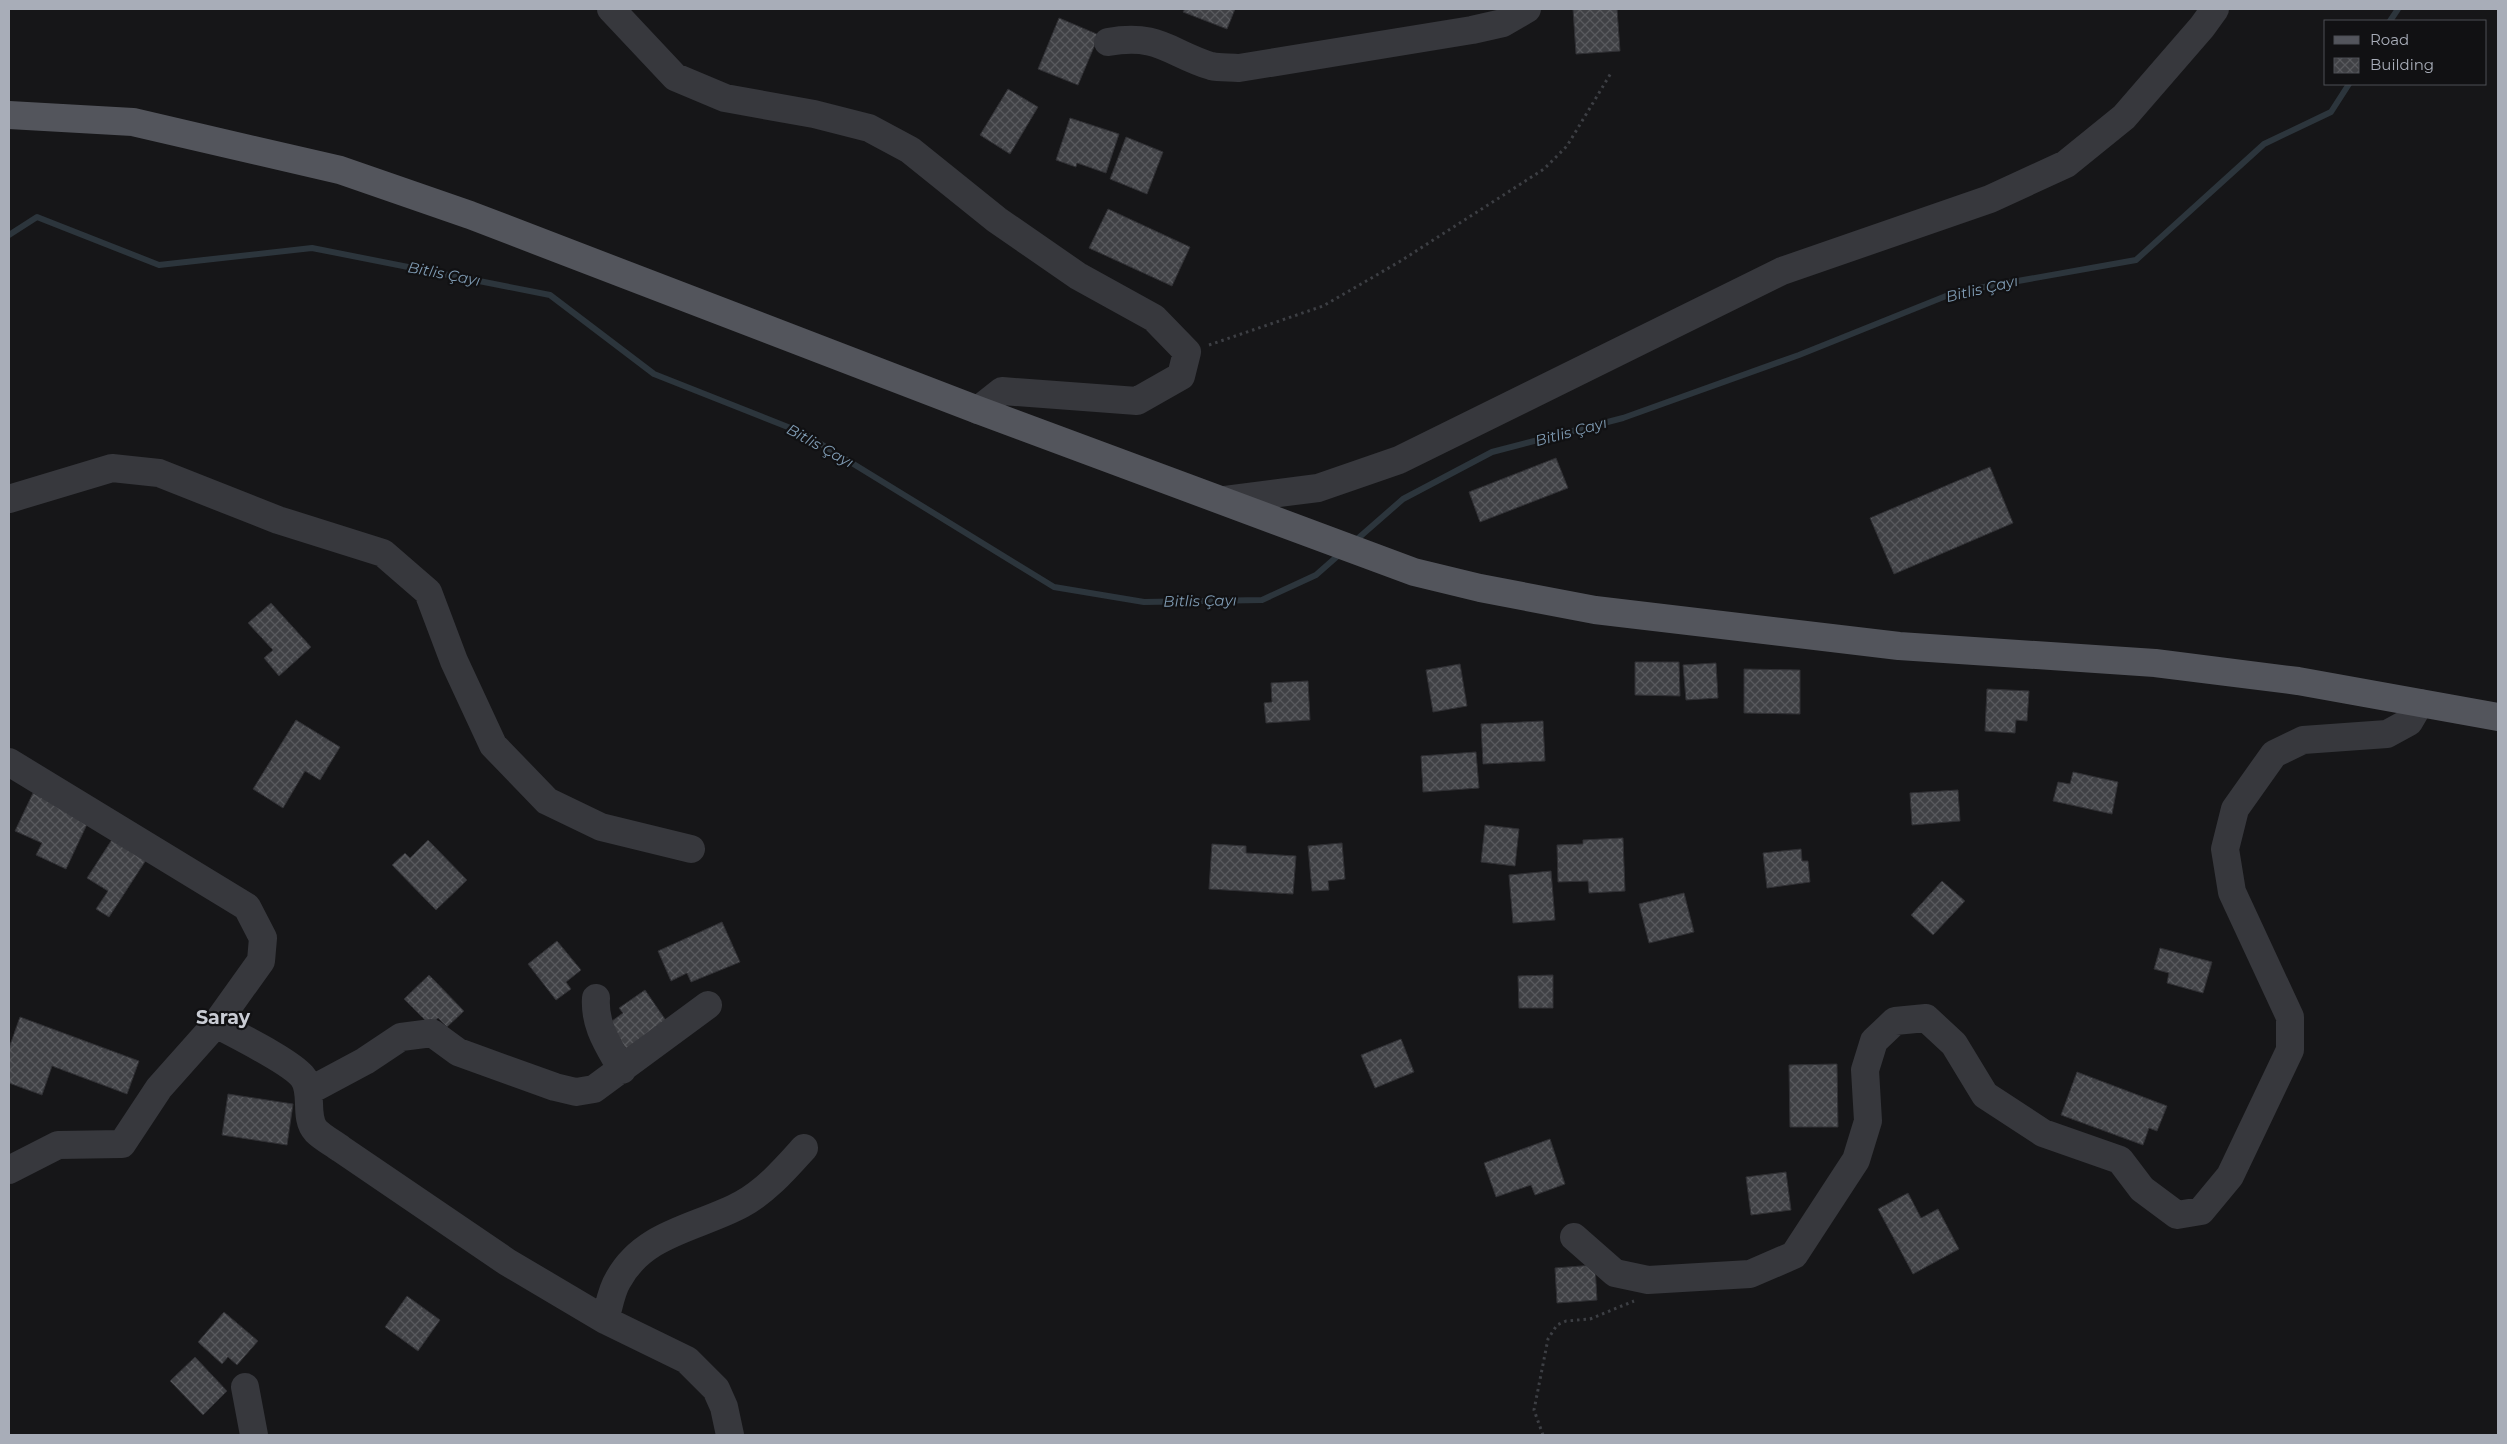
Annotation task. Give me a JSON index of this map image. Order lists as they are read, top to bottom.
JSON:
{
  "districts": ["Saray"],
  "water": ["Bitlis Çayı"],
  "legend": ["Road", "Building"]
}
